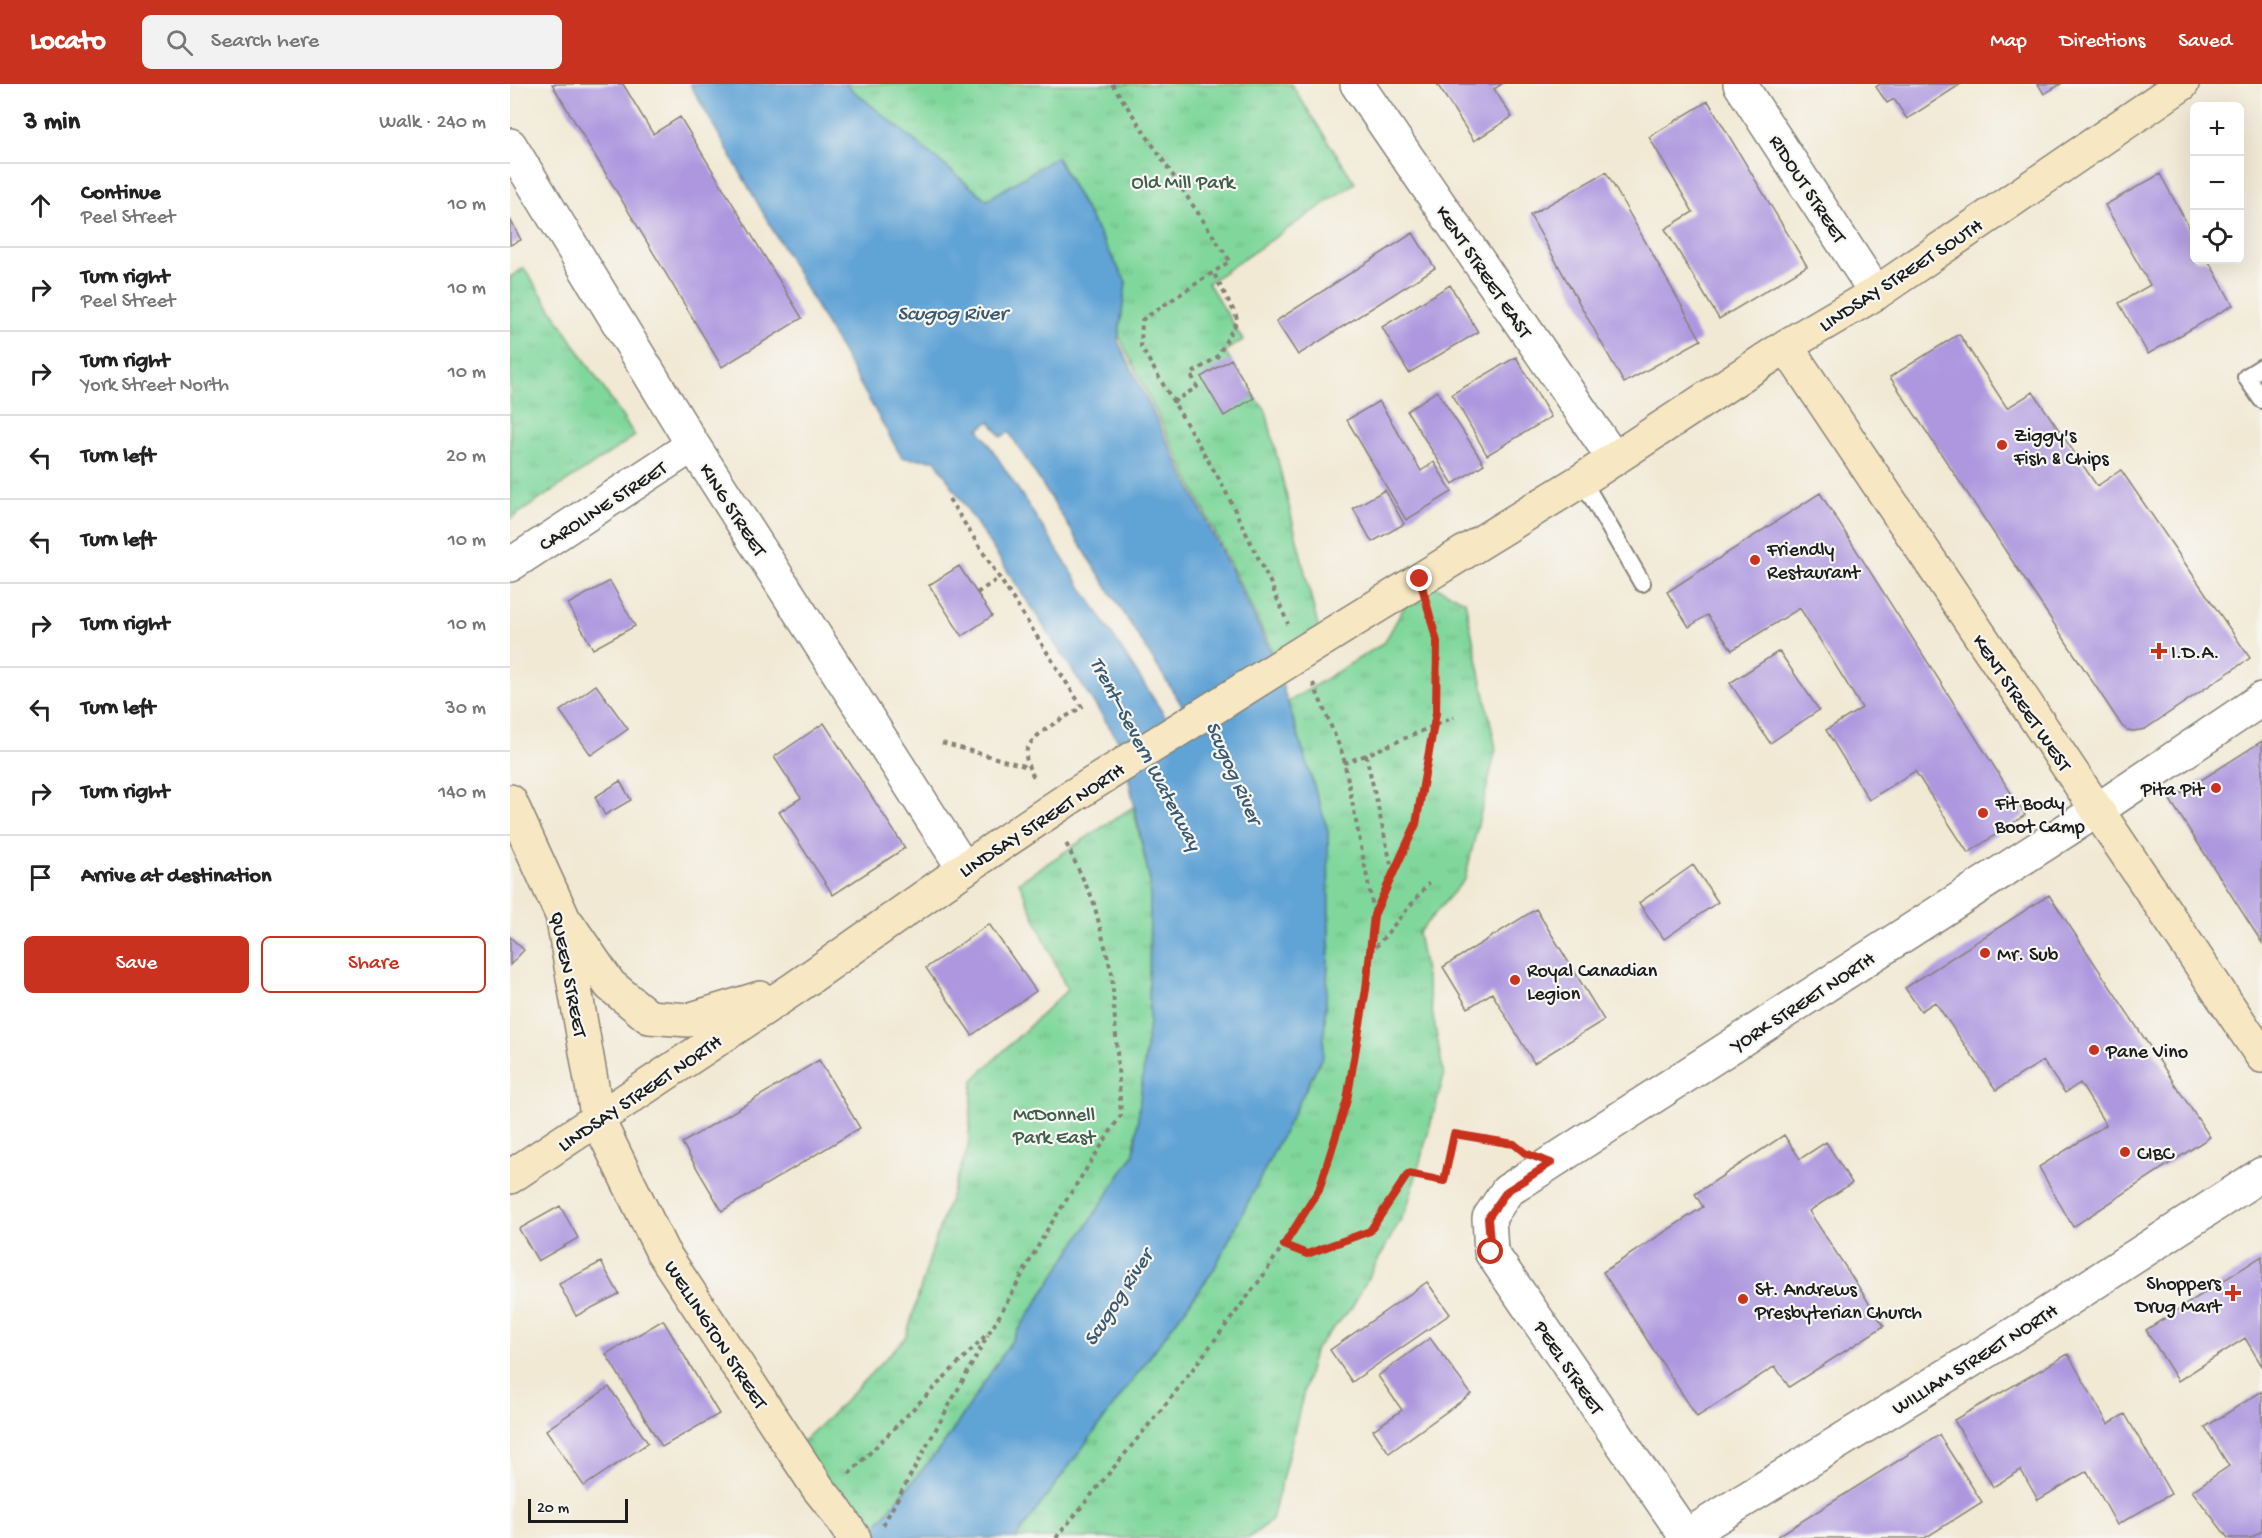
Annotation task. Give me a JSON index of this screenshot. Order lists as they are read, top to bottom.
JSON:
{
  "streets": {
    "main road": [
      "LINDSAY STREET SOUTH",
      "KENT STREET WEST",
      "LINDSAY STREET NORTH",
      "QUEEN STREET",
      "WELLINGTON STREET"
    ],
    "street": [
      "RIDOUT STREET",
      "KENT STREET EAST",
      "CAROLINE STREET",
      "KING STREET",
      "YORK STREET NORTH",
      "WILLIAM STREET NORTH",
      "PEEL STREET"
    ]
  },
  "crossings": [
    ["RIDOUT STREET", "LINDSAY STREET SOUTH"],
    ["KENT STREET EAST", "LINDSAY STREET SOUTH"],
    ["KENT STREET EAST", "LINDSAY STREET NORTH"],
    ["LINDSAY STREET SOUTH", "KENT STREET WEST"],
    ["LINDSAY STREET SOUTH", "LINDSAY STREET NORTH"],
    ["CAROLINE STREET", "KING STREET"],
    ["KING STREET", "LINDSAY STREET NORTH"],
    ["KENT STREET WEST", "YORK STREET NORTH"],
    ["LINDSAY STREET NORTH", "QUEEN STREET"],
    ["LINDSAY STREET NORTH", "WELLINGTON STREET"],
    ["QUEEN STREET", "WELLINGTON STREET"],
    ["YORK STREET NORTH", "PEEL STREET"],
    ["WILLIAM STREET NORTH", "PEEL STREET"]
  ],
  "water": ["Scugog River", "Trent–Severn Waterway"],
  "parks": ["Old Mill Park", "McDonnell Park East"],
  "places": {
    "other": [
      "Ziggy's Fish & Chips",
      "Friendly Restaurant",
      "Pita Pit",
      "Fit Body Boot Camp",
      "Mr. Sub",
      "Royal Canadian Legion",
      "Pane Vino",
      "CIBC",
      "St. Andrews Presbyterian Church"
    ],
    "health": ["I.D.A.", "Shoppers Drug Mart"]
  },
  "scale_bar": "20 m",
  "page": {
    "header": "Locato",
    "search": "Search here",
    "nav": ["Map", "Directions", "Saved"],
    "heading": ["3 min", "Walk · 240 m"],
    "map_buttons": ["+", "−"],
    "list": [
      ["Continue", "Peel Street", "10 m"],
      ["Turn right", "Peel Street", "10 m"],
      ["Turn right", "York Street North", "10 m"],
      ["Turn left", "20 m"],
      ["Turn left", "10 m"],
      ["Turn right", "10 m"],
      ["Turn left", "30 m"],
      ["Turn right", "140 m"],
      "Arrive at destination"
    ],
    "buttons": ["Save", "Share"],
    "scale": "20 m"
  }
}
